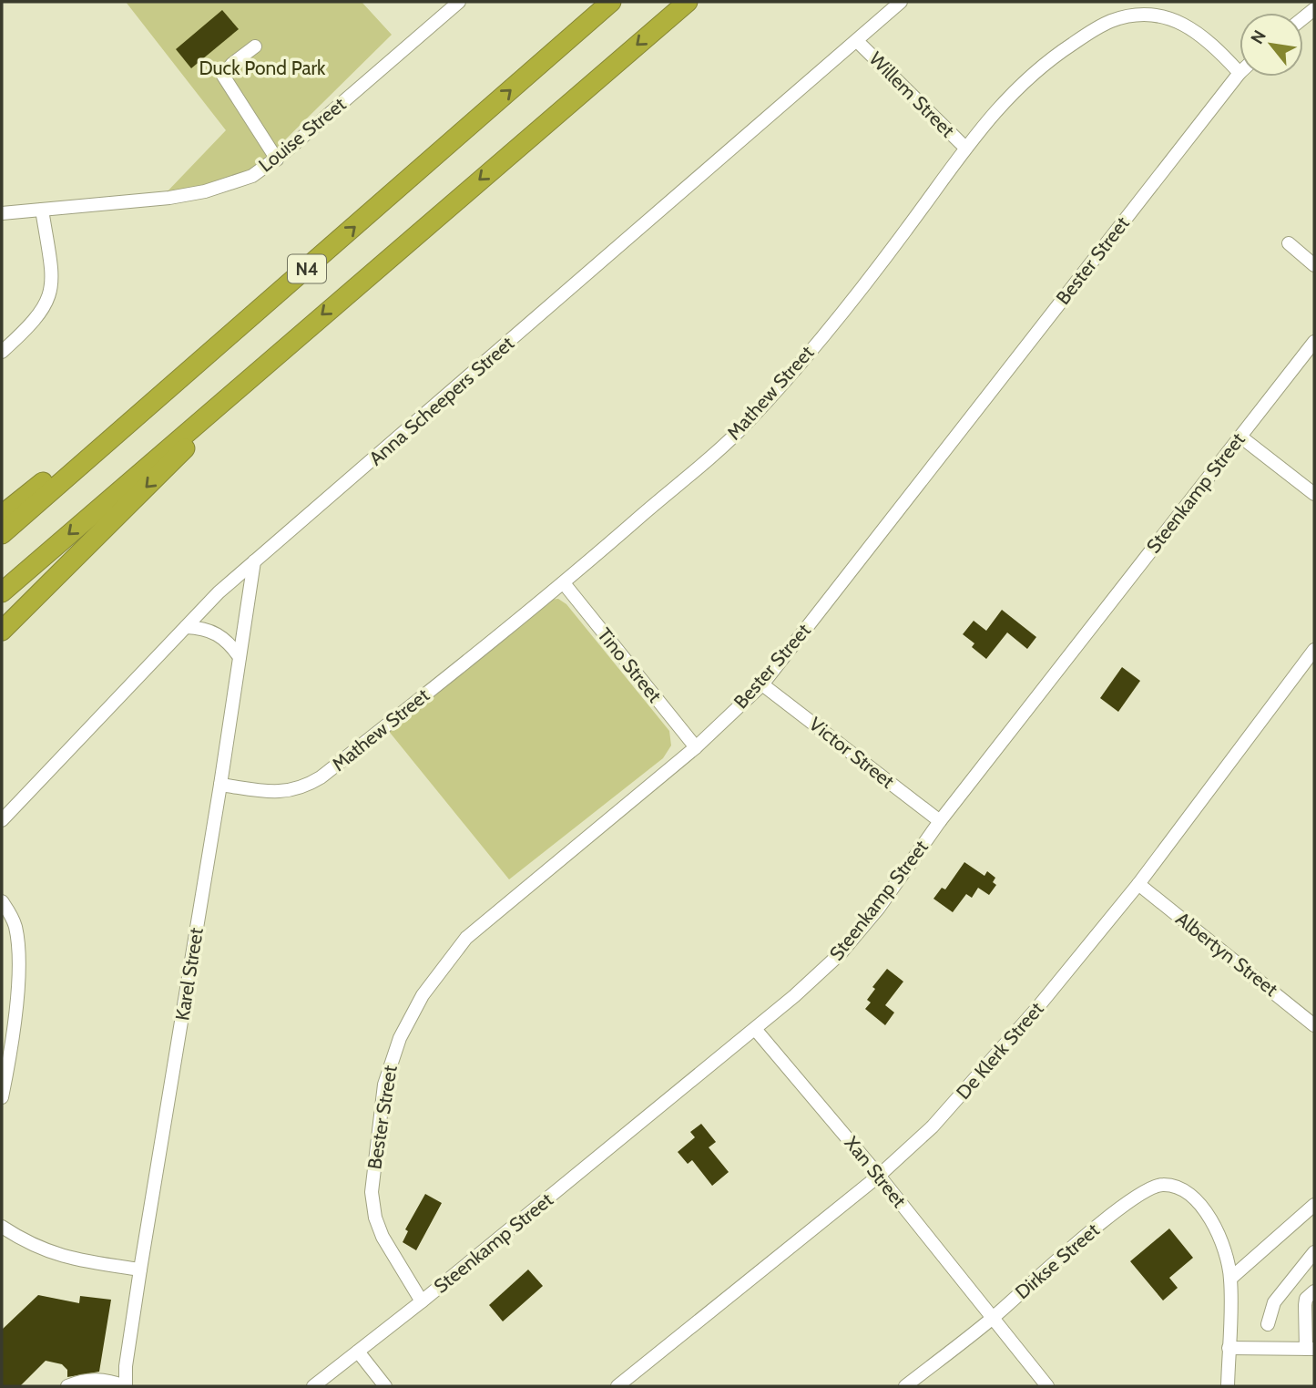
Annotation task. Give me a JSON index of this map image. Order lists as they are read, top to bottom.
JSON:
{
  "streets": {
    "highway": ["N4"],
    "street": [
      "Willem Street",
      "Louise Street",
      "Bester Street",
      "Mathew Street",
      "Anna Scheepers Street",
      "Steenkamp Street",
      "Tino Street",
      "Victor Street",
      "Albertyn Street",
      "Karel Street",
      "De Klerk Street",
      "Xan Street",
      "Dirkse Street"
    ]
  },
  "crossings": [
    ["Willem Street", "Mathew Street"],
    ["Willem Street", "Anna Scheepers Street"],
    ["Bester Street", "Mathew Street"],
    ["Bester Street", "Steenkamp Street"],
    ["Bester Street", "Tino Street"],
    ["Bester Street", "Victor Street"],
    ["Mathew Street", "Tino Street"],
    ["Mathew Street", "Karel Street"],
    ["Anna Scheepers Street", "Karel Street"],
    ["Steenkamp Street", "Victor Street"],
    ["Steenkamp Street", "Xan Street"],
    ["Albertyn Street", "De Klerk Street"],
    ["De Klerk Street", "Xan Street"],
    ["Xan Street", "Dirkse Street"]
  ],
  "parks": ["Duck Pond Park"],
  "north": "top left"
}
